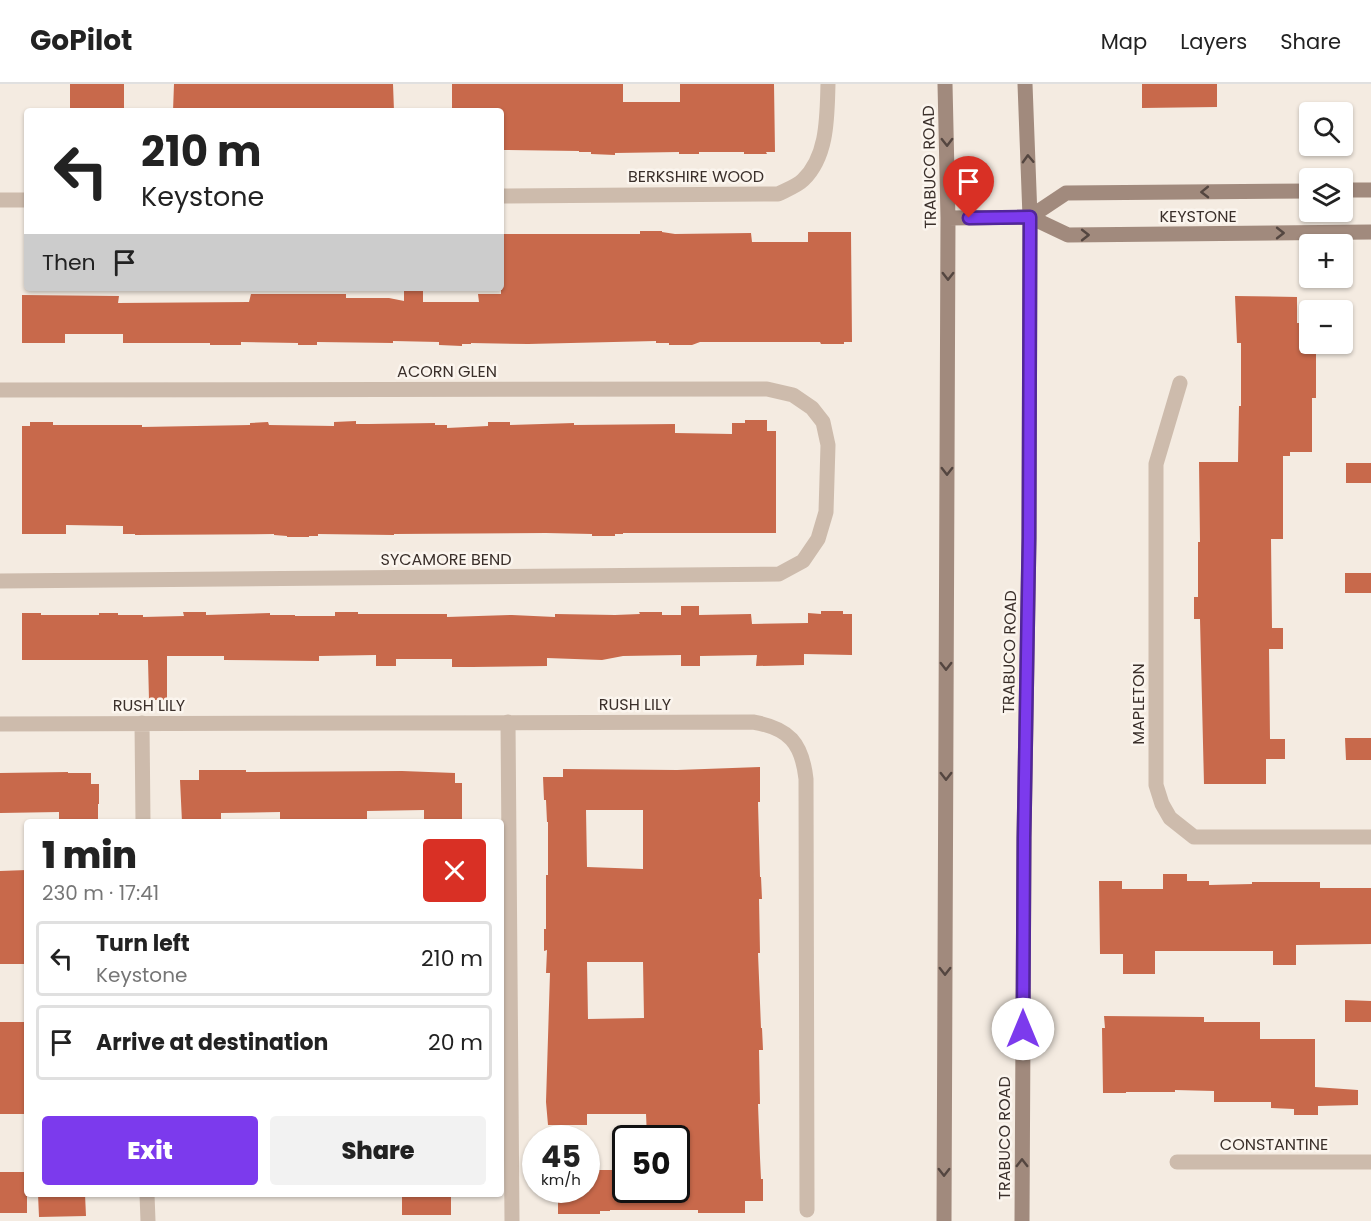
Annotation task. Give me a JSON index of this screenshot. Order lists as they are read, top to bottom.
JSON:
{
  "streets": {
    "main road": ["TRABUCO ROAD", "KEYSTONE"],
    "street": [
      "BERKSHIRE WOOD",
      "ACORN GLEN",
      "SYCAMORE BEND",
      "RUSH LILY",
      "MAPLETON",
      "CONSTANTINE"
    ]
  },
  "crossings": [
    ["TRABUCO ROAD", "KEYSTONE"],
    ["ACORN GLEN", "SYCAMORE BEND"]
  ],
  "page": {
    "header": "GoPilot",
    "nav": ["Map", "Layers", "Share"],
    "map_buttons": ["+", "−"],
    "turn": ["210 m", "Keystone"],
    "then": "Then",
    "heading": ["1 min", "230 m · 17:41"],
    "list": [
      {
        "name": "Turn left",
        "note": "Keystone",
        "value": "210 m"
      },
      {
        "name": "Arrive at destination",
        "value": "20 m"
      }
    ],
    "buttons": ["Exit", "Share"],
    "speed": "45 km/h",
    "limit": "50"
  }
}
